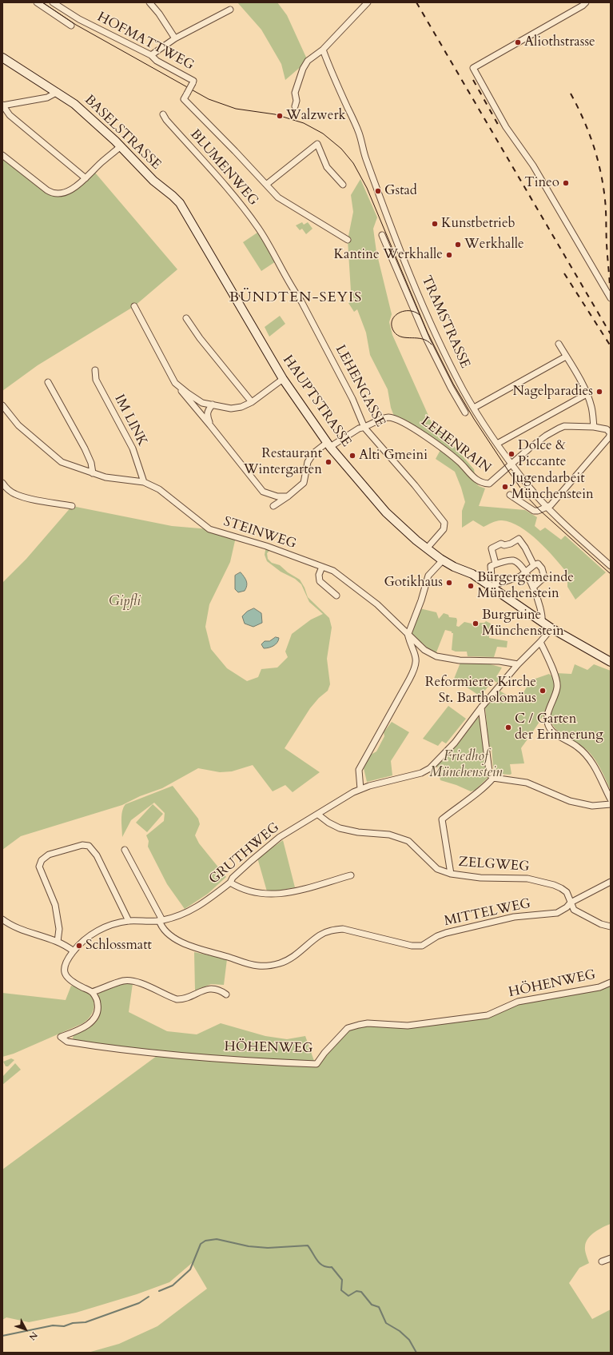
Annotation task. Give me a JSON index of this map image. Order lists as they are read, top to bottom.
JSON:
{
  "streets": {
    "main road": ["BASELSTRASSE", "HAUPTSTRASSE"],
    "street": [
      "HOFMATTWEG",
      "BLUMENWEG",
      "TRAMSTRASSE",
      "LEHENGASSE",
      "IM LINK",
      "LEHENRAIN",
      "STEINWEG",
      "GRUTHWEG",
      "ZELGWEG",
      "MITTELWEG",
      "HÖHENWEG"
    ]
  },
  "crossings": [
    ["BASELSTRASSE", "HAUPTSTRASSE"],
    ["BLUMENWEG", "LEHENGASSE"],
    ["TRAMSTRASSE", "LEHENRAIN"],
    ["LEHENGASSE", "HAUPTSTRASSE"],
    ["LEHENGASSE", "LEHENRAIN"],
    ["HAUPTSTRASSE", "LEHENRAIN"],
    ["HAUPTSTRASSE", "GRUTHWEG"],
    ["IM LINK", "STEINWEG"],
    ["STEINWEG", "GRUTHWEG"],
    ["GRUTHWEG", "ZELGWEG"],
    ["GRUTHWEG", "MITTELWEG"],
    ["GRUTHWEG", "HÖHENWEG"],
    ["ZELGWEG", "MITTELWEG"]
  ],
  "districts": ["BÜNDTEN-SEYIS"],
  "parks": ["Gipfli", "Friedhof Münchenstein"],
  "places": [
    "Aliothstrasse",
    "Walzwerk",
    "Tineo",
    "Gstad",
    "Kunstbetrieb",
    "Werkhalle",
    "Kantine Werkhalle",
    "Nagelparadies",
    "Dolce & Piccante",
    "Alti Gmeini",
    "Restaurant Wintergarten",
    "Jugendarbeit Münchenstein",
    "Gotikhaus",
    "Bürgergemeinde Münchenstein",
    "Burgruine Münchenstein",
    "Reformierte Kirche St. Bartholomäus",
    "C / Garten der Erinnerung",
    "Schlossmatt"
  ],
  "north": "bottom right"
}
